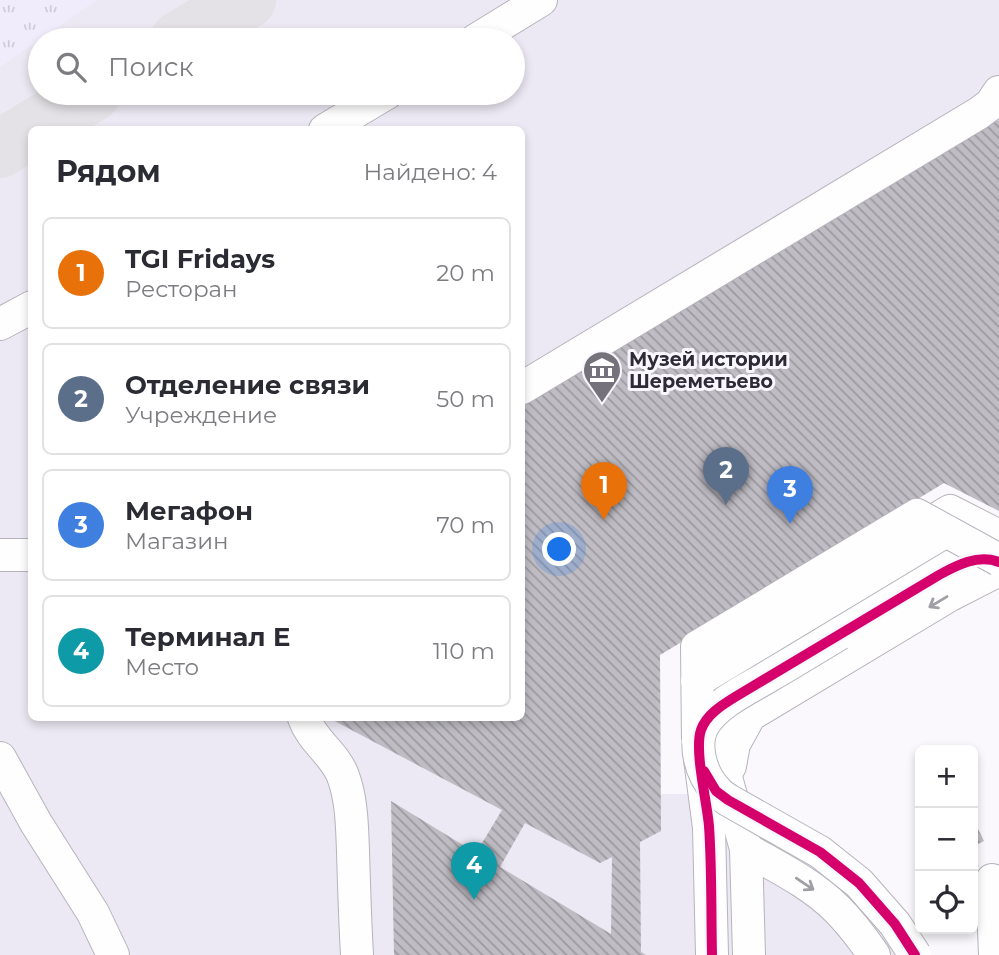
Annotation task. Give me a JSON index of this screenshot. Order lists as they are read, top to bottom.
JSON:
{
  "places": {
    "museum": ["Музей истории Шереметьево"]
  },
  "page": {
    "search": "Поиск",
    "heading": ["Рядом", "Найдено: 4"],
    "list": [
      {
        "mark": "1",
        "name": "TGI Fridays",
        "note": "Ресторан",
        "value": "20 m"
      },
      {
        "mark": "2",
        "name": "Отделение связи",
        "note": "Учреждение",
        "value": "50 m"
      },
      {
        "mark": "3",
        "name": "Мегафон",
        "note": "Магазин",
        "value": "70 m"
      },
      {
        "mark": "4",
        "name": "Терминал E",
        "note": "Место",
        "value": "110 m"
      }
    ],
    "pins": [
      "2",
      "1",
      "3",
      "4"
    ],
    "map_buttons": ["+", "−"]
  }
}
